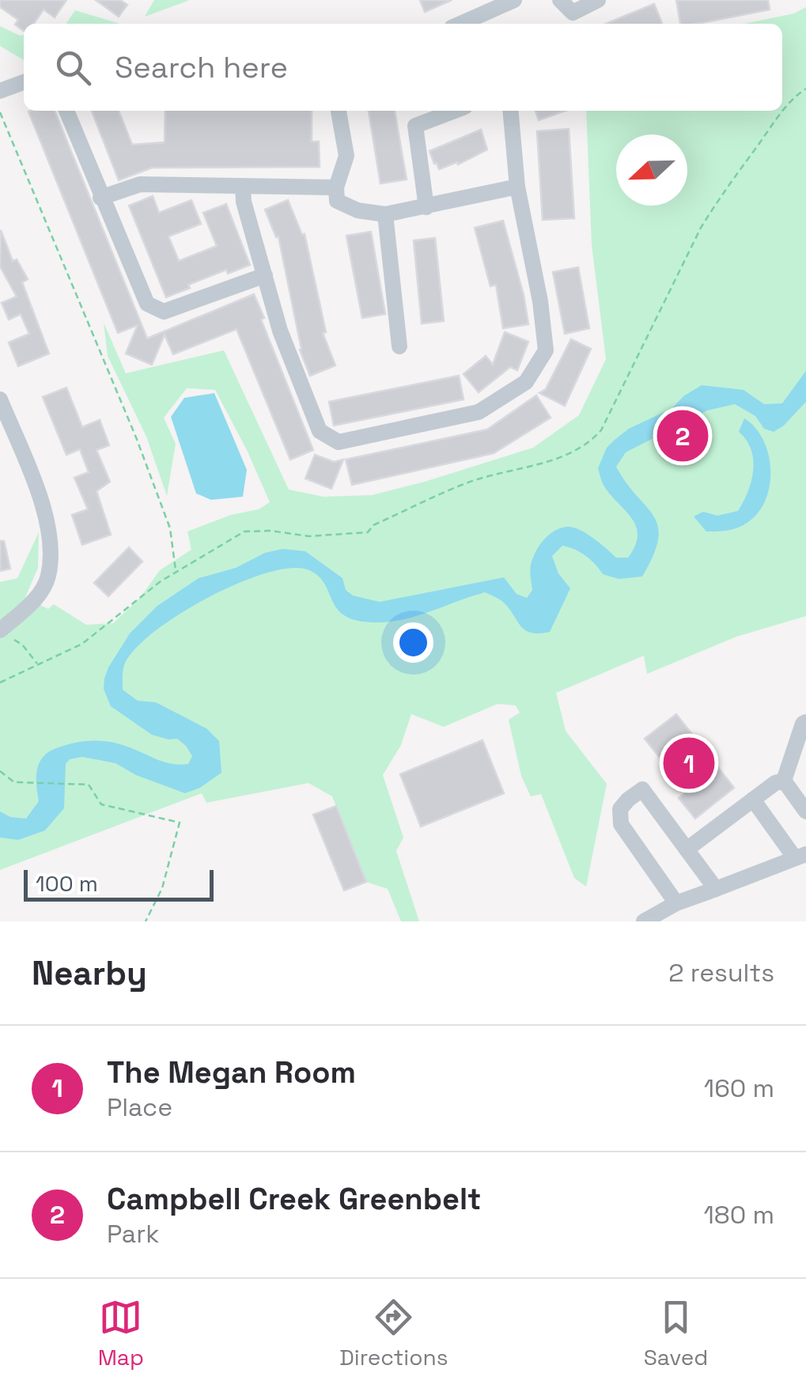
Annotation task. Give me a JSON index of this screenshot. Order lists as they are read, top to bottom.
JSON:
{
  "scale_bar": "100 m",
  "north": "left",
  "page": {
    "search": "Search here",
    "pins": ["2", "1"],
    "scale": "100 m",
    "heading": ["Nearby", "2 results"],
    "list": [
      {
        "mark": "1",
        "name": "The Megan Room",
        "note": "Place",
        "value": "160 m"
      },
      {
        "mark": "2",
        "name": "Campbell Creek Greenbelt",
        "note": "Park",
        "value": "180 m"
      }
    ],
    "nav": ["Map", "Directions", "Saved"]
  }
}
